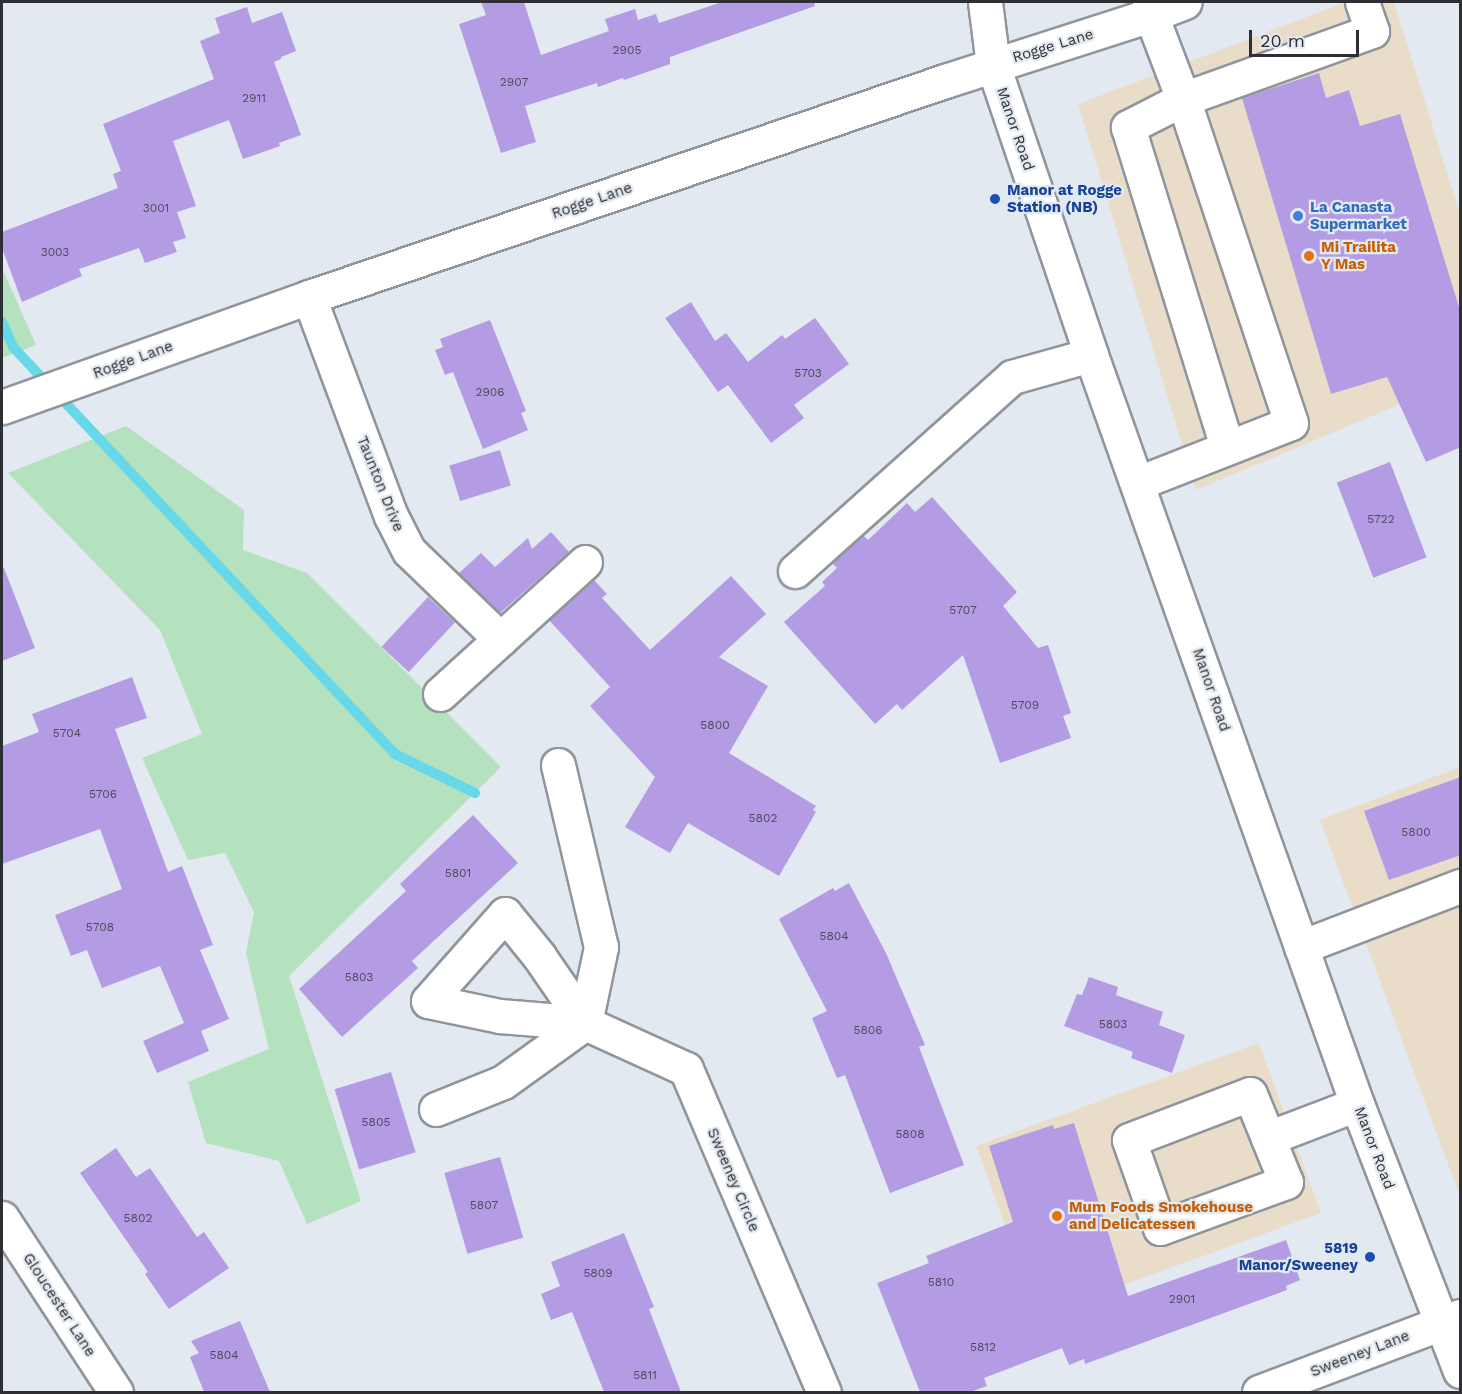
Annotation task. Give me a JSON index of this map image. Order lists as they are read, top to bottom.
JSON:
{
  "streets": {
    "street": [
      "Rogge Lane",
      "Manor Road",
      "Taunton Drive",
      "Sweeney Circle",
      "Gloucester Lane",
      "Sweeney Lane"
    ]
  },
  "crossings": [
    ["Rogge Lane", "Manor Road"],
    ["Rogge Lane", "Taunton Drive"],
    ["Manor Road", "Sweeney Lane"]
  ],
  "places": [
    "Manor at Rogge Station (NB)",
    "La Canasta Supermarket",
    "Mi Trailita Y Mas",
    "Mum Foods Smokehouse and Delicatessen",
    "5819 Manor/Sweeney"
  ],
  "house_numbers": [
    "2905",
    "2907",
    "2911",
    "3001",
    "3003",
    "5703",
    "2906",
    "5722",
    "5707",
    "5709",
    "5800",
    "5704",
    "5706",
    "5802",
    "5800",
    "5801",
    "5708",
    "5804",
    "5803",
    "5803",
    "5806",
    "5805",
    "5808",
    "5807",
    "5802",
    "5809",
    "5810",
    "2901",
    "5812",
    "5804",
    "5811"
  ],
  "scale_bar": "20 m"
}
